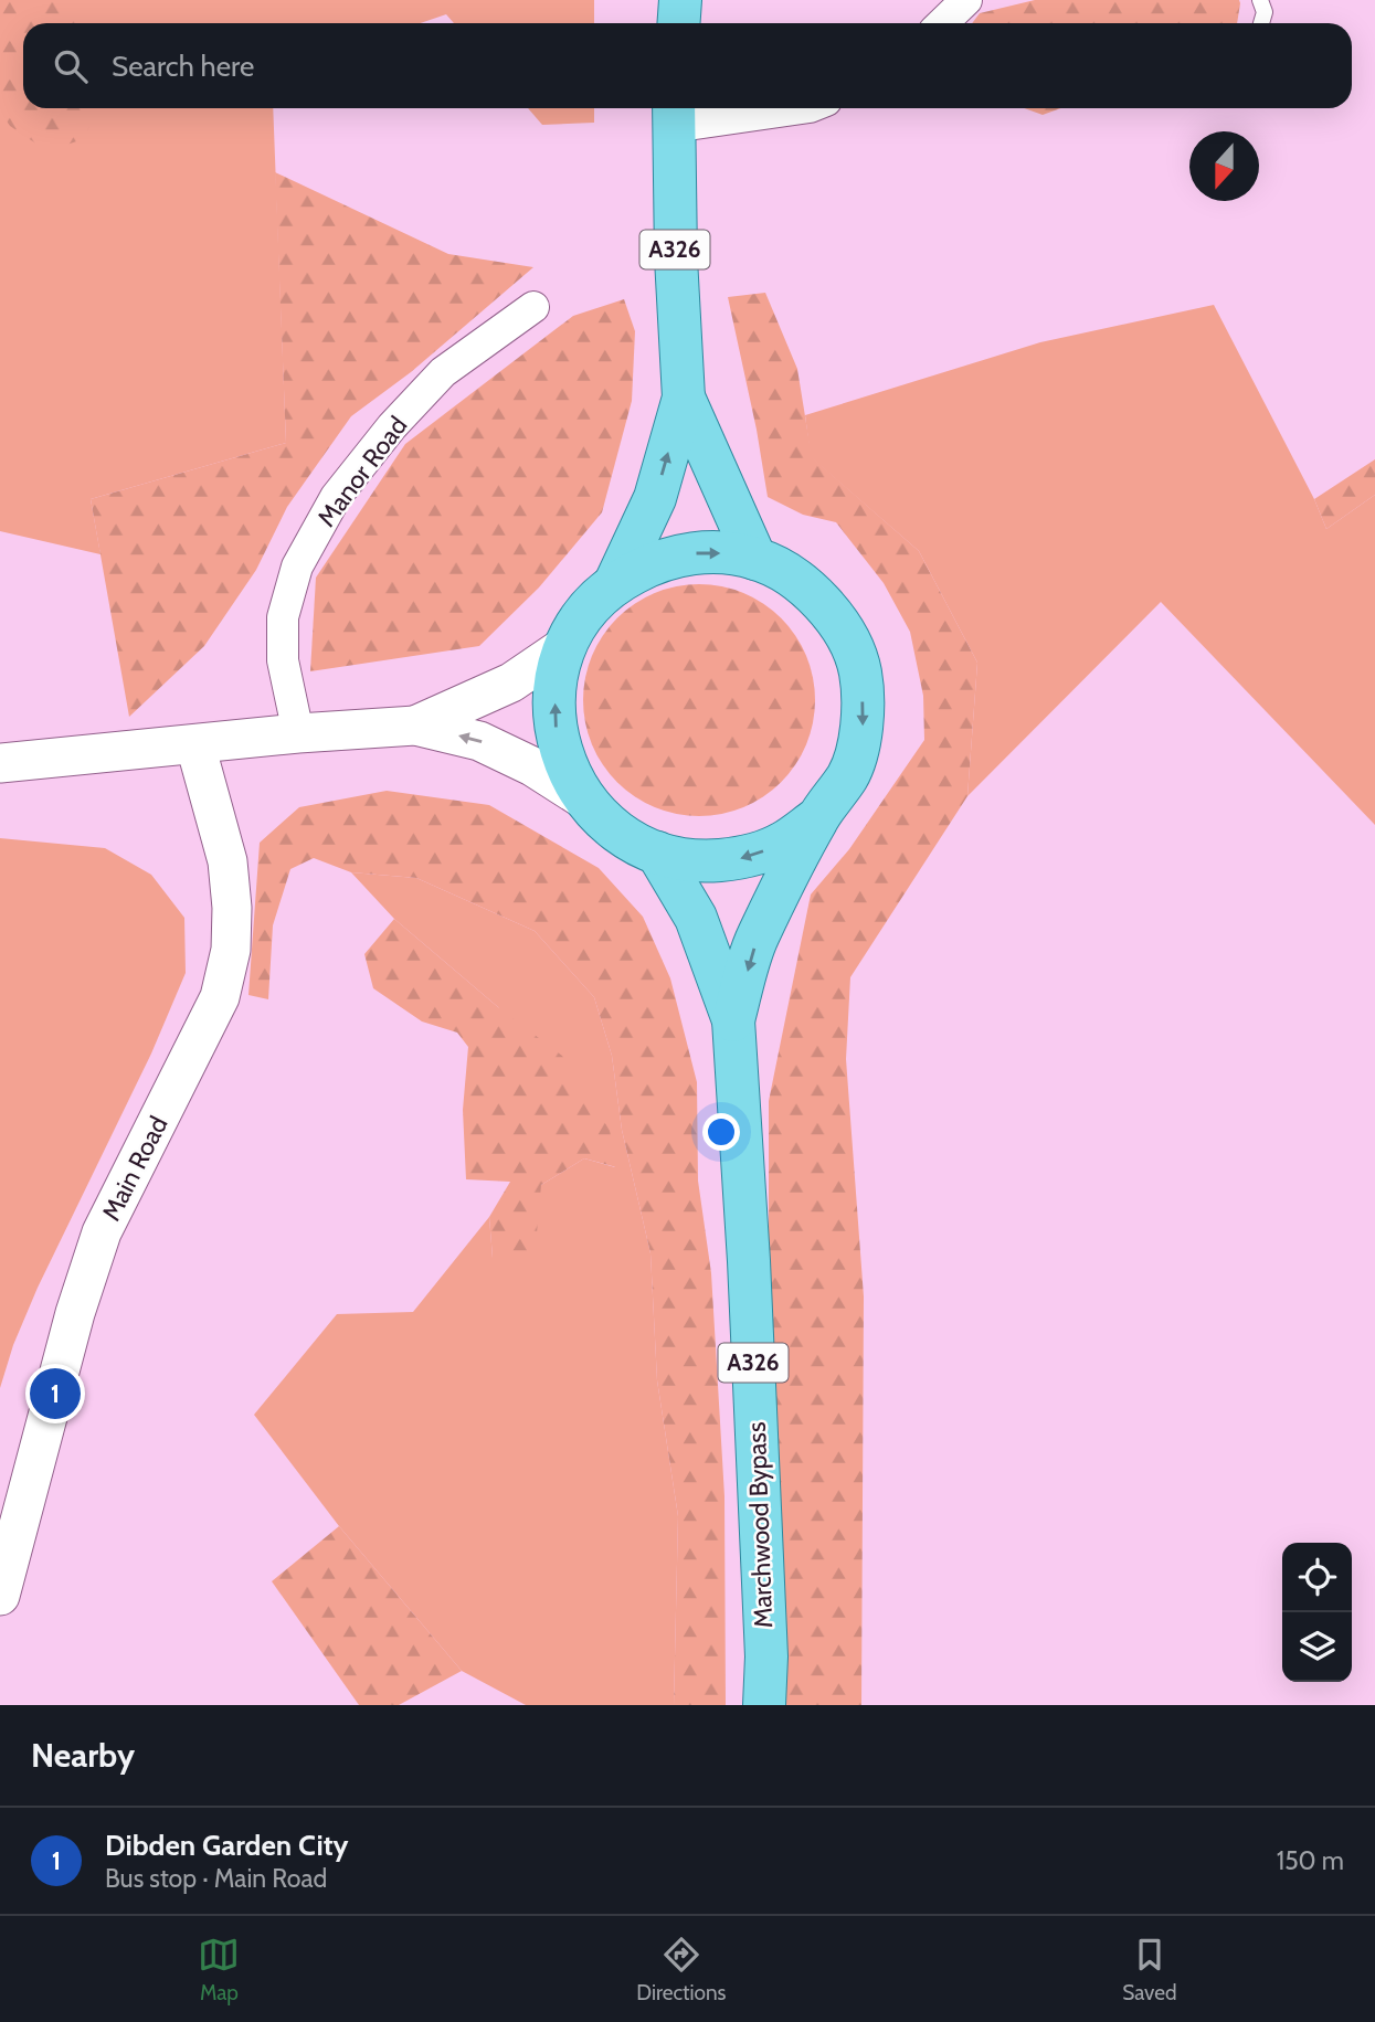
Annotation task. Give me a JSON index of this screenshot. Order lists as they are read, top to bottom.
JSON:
{
  "streets": {
    "main road": ["A326", "Marchwood Bypass"],
    "street": ["Manor Road", "Main Road"]
  },
  "north": "bottom",
  "page": {
    "search": "Search here",
    "pins": "1",
    "heading": "Nearby",
    "list": [
      {
        "mark": "1",
        "name": "Dibden Garden City",
        "note": "Bus stop · Main Road",
        "value": "150 m"
      }
    ],
    "nav": ["Map", "Directions", "Saved"]
  }
}
